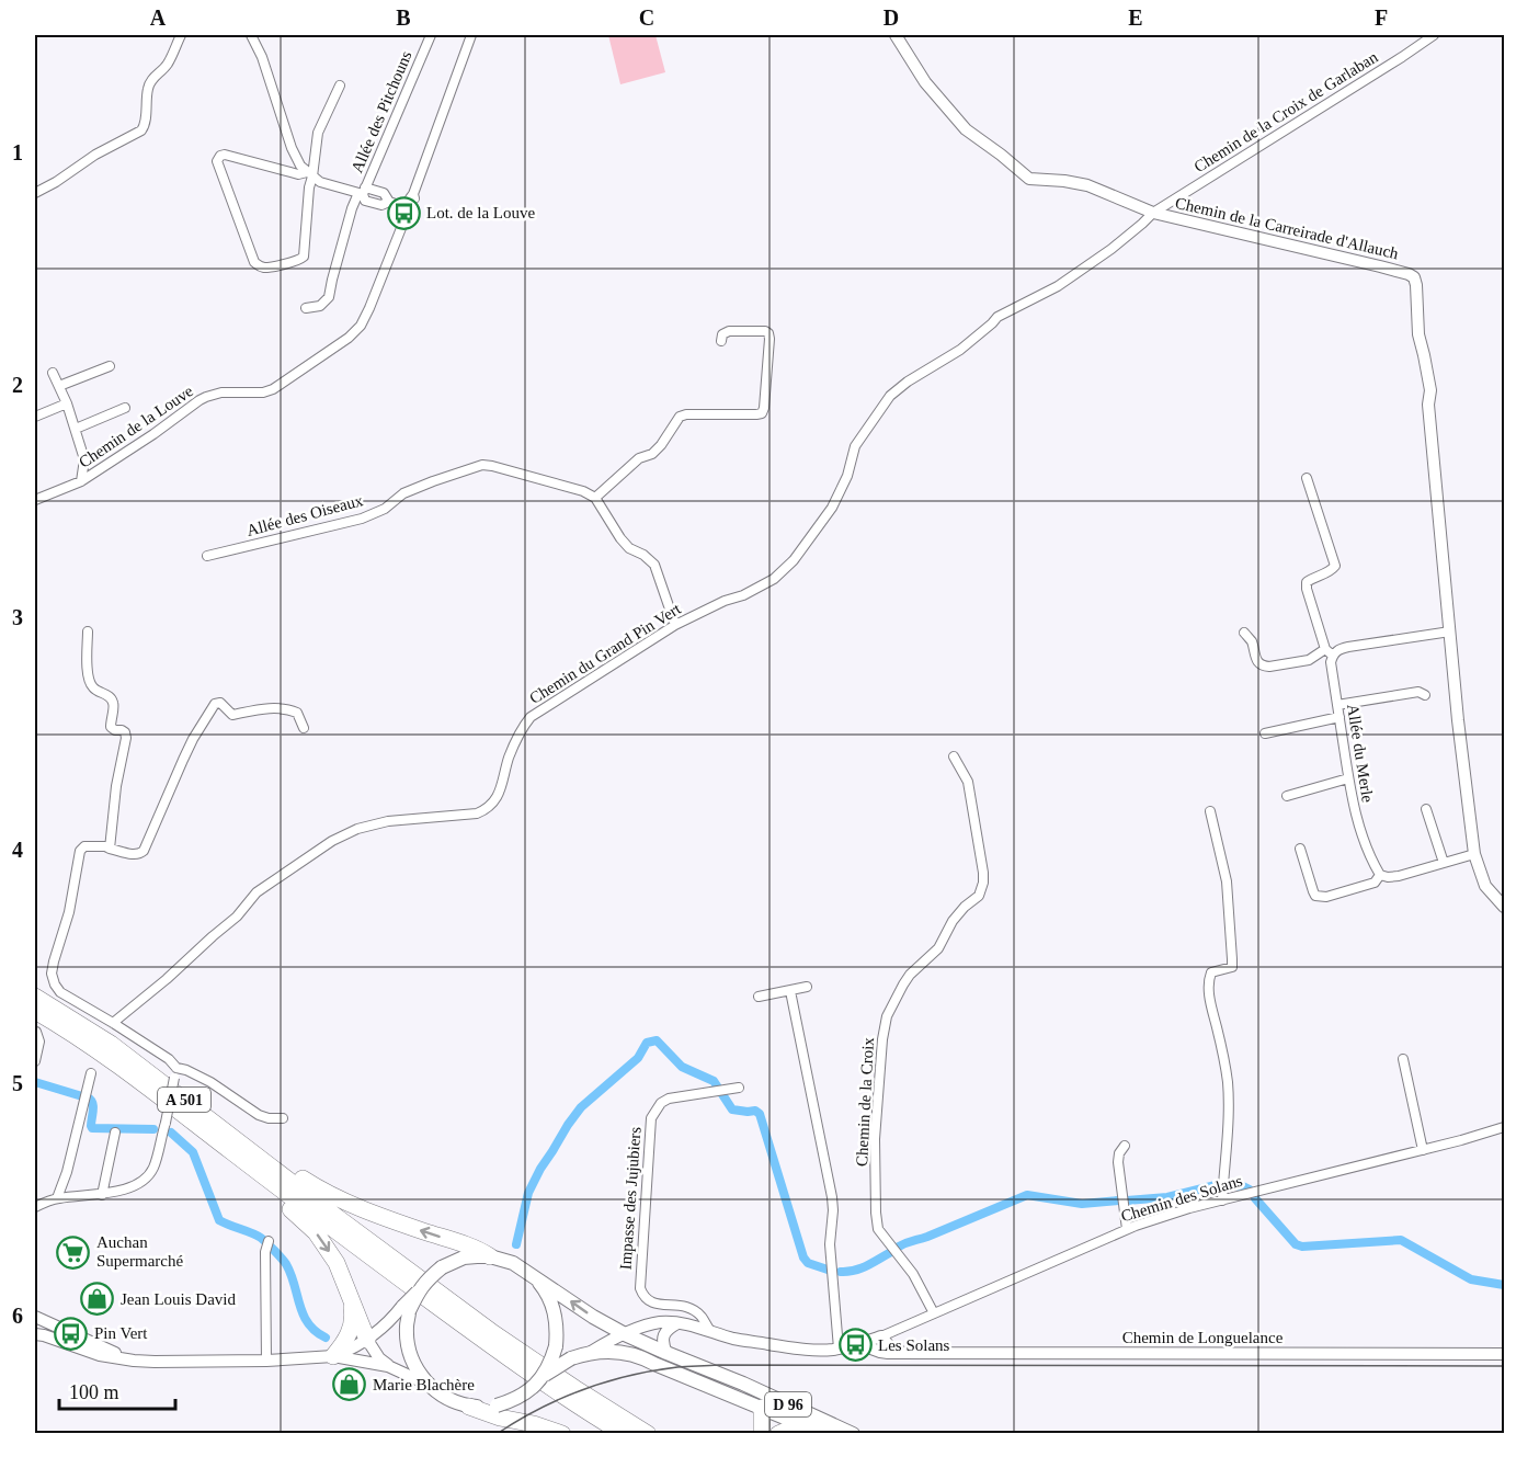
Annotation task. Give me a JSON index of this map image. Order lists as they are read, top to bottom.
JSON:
{
  "streets": {
    "highway": ["A 501"],
    "main road": ["D 96"],
    "street": [
      "Allée des Pitchouns",
      "Chemin de la Croix de Garlaban",
      "Chemin de la Carreirade d'Allauch",
      "Chemin de la Louve",
      "Allée des Oiseaux",
      "Chemin du Grand Pin Vert",
      "Allée du Merle",
      "Chemin de la Croix",
      "Impasse des Jujubiers",
      "Chemin des Solans",
      "Chemin de Longuelance"
    ]
  },
  "crossings": [
    ["Chemin de la Croix de Garlaban", "Chemin de la Carreirade d'Allauch"],
    ["Chemin de la Croix de Garlaban", "Chemin du Grand Pin Vert"],
    ["Chemin de la Carreirade d'Allauch", "Chemin du Grand Pin Vert"],
    ["Chemin de la Croix", "Chemin des Solans"]
  ],
  "places": {
    "bus stop": ["Lot. de la Louve", "Pin Vert", "Les Solans"],
    "supermarket": ["Auchan Supermarché"],
    "shop": ["Jean Louis David", "Marie Blachère"]
  },
  "scale_bar": "100 m",
  "grid": {
    "columns": [
      "A",
      "B",
      "C",
      "D",
      "E",
      "F"
    ],
    "rows": [
      "1",
      "2",
      "3",
      "4",
      "5",
      "6"
    ]
  }
}
